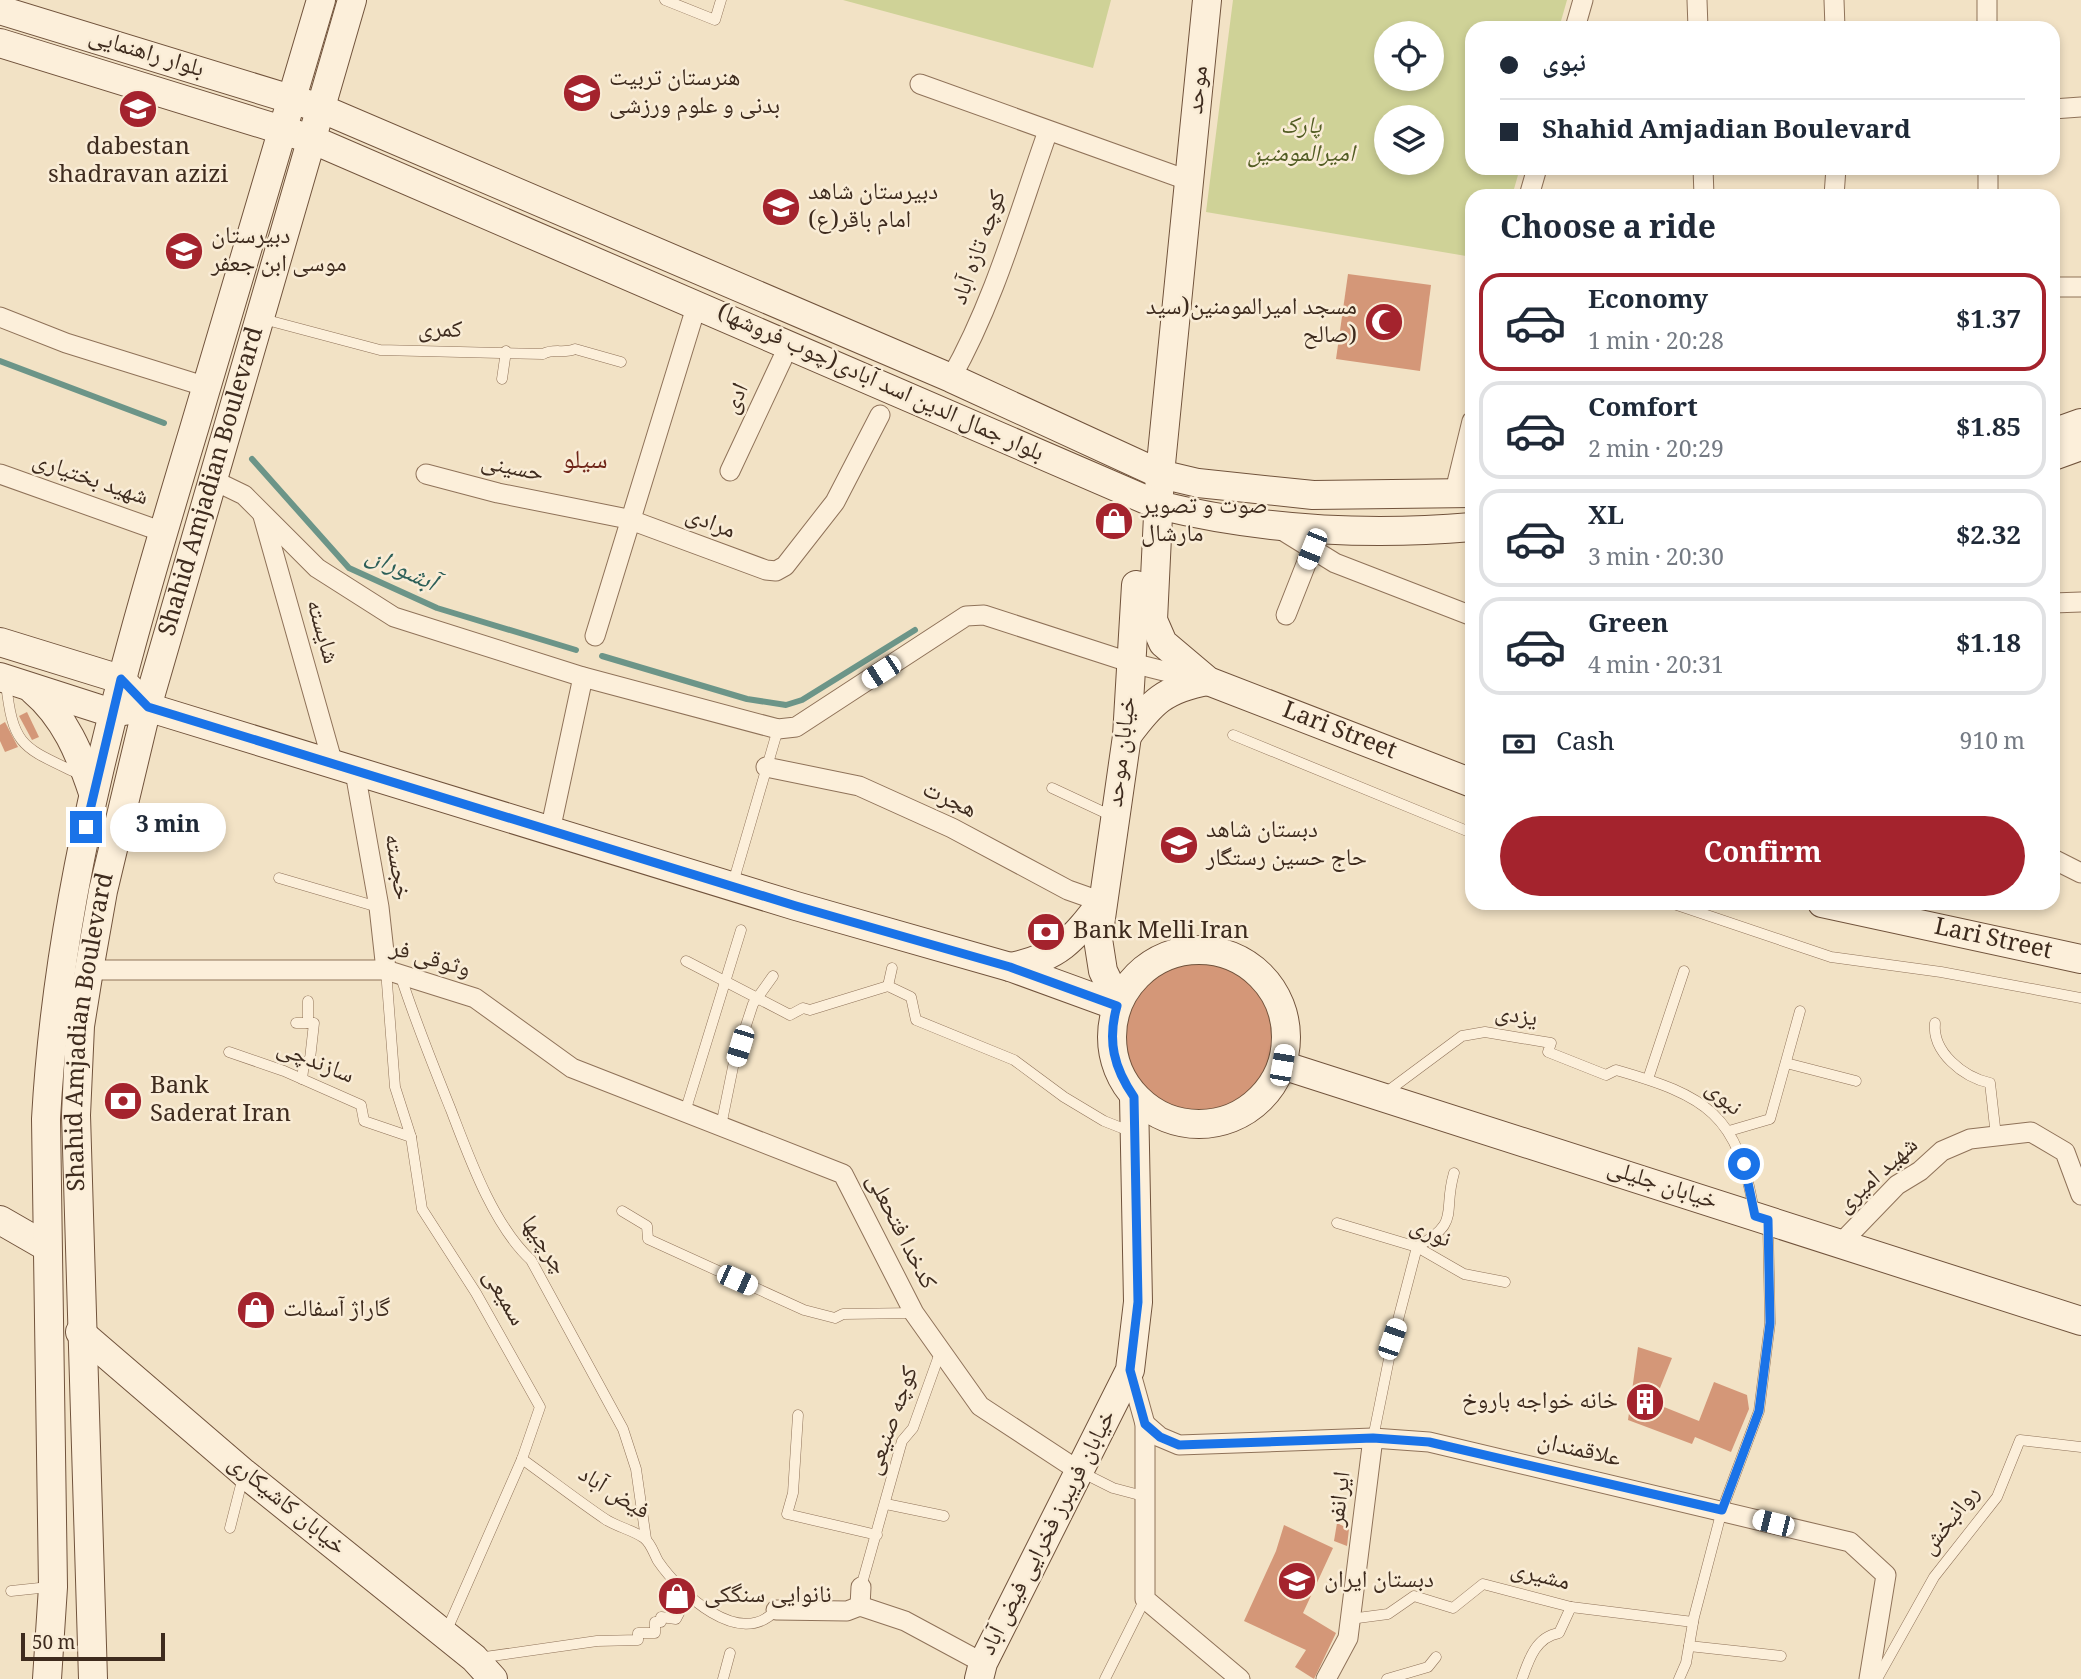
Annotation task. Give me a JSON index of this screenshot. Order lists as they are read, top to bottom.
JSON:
{
  "streets": {
    "main road": [
      "بلوار راهنمایی",
      "موحد",
      "بلوار جمال الدین اسد آبادی(چوب فروشها)",
      "Shahid Amjadian Boulevard",
      "Lari Street",
      "خیابان موحد",
      "خیابان جلیلی",
      "خیابان کاشیکاری",
      "خیابان فریبرز فخرایی فیض آباد"
    ],
    "street": [
      "کوچه تازه آباد",
      "ادی",
      "حسینی",
      "شهید بختیاری",
      "مرادی",
      "شایسته",
      "هجرت",
      "خجسته",
      "وثوقی فر",
      "شهید امیری",
      "کدخدا فتحعلی",
      "علاقمندان",
      "ایرانفر"
    ],
    "lane": [
      "کمری",
      "یزدی",
      "سازندچی",
      "نبوی",
      "نوری",
      "چرچیها",
      "سمیعی",
      "کوچه صنیعی",
      "فیض آباد",
      "روانبخش",
      "مشیری"
    ]
  },
  "crossings": [
    ["بلوار راهنمایی", "بلوار جمال الدین اسد آبادی(چوب فروشها)"],
    ["بلوار راهنمایی", "Shahid Amjadian Boulevard"],
    ["موحد", "بلوار جمال الدین اسد آبادی(چوب فروشها)"],
    ["موحد", "Lari Street"],
    ["موحد", "خیابان موحد"],
    ["کوچه تازه آباد", "بلوار جمال الدین اسد آبادی(چوب فروشها)"],
    ["کمری", "Shahid Amjadian Boulevard"],
    ["بلوار جمال الدین اسد آبادی(چوب فروشها)", "ادی"],
    ["بلوار جمال الدین اسد آبادی(چوب فروشها)", "Shahid Amjadian Boulevard"],
    ["بلوار جمال الدین اسد آبادی(چوب فروشها)", "Lari Street"],
    ["بلوار جمال الدین اسد آبادی(چوب فروشها)", "خیابان موحد"],
    ["حسینی", "مرادی"],
    ["شهید بختیاری", "Shahid Amjadian Boulevard"],
    ["Shahid Amjadian Boulevard", "وثوقی فر"],
    ["Shahid Amjadian Boulevard", "خیابان کاشیکاری"],
    ["شایسته", "خجسته"],
    ["Lari Street", "خیابان موحد"],
    ["خیابان موحد", "هجرت"],
    ["خیابان موحد", "خیابان جلیلی"],
    ["خیابان موحد", "خیابان فریبرز فخرایی فیض آباد"],
    ["خجسته", "وثوقی فر"],
    ["خجسته", "چرچیها"],
    ["خجسته", "سمیعی"],
    ["وثوقی فر", "کدخدا فتحعلی"],
    ["وثوقی فر", "چرچیها"],
    ["وثوقی فر", "سمیعی"],
    ["یزدی", "نبوی"],
    ["یزدی", "خیابان جلیلی"],
    ["سازندچی", "سمیعی"],
    ["نبوی", "خیابان جلیلی"],
    ["نبوی", "علاقمندان"],
    ["نبوی", "مشیری"],
    ["شهید امیری", "خیابان جلیلی"],
    ["خیابان جلیلی", "خیابان فریبرز فخرایی فیض آباد"],
    ["کدخدا فتحعلی", "کوچه صنیعی"],
    ["کدخدا فتحعلی", "خیابان فریبرز فخرایی فیض آباد"],
    ["نوری", "ایرانفر"],
    ["چرچیها", "سمیعی"],
    ["چرچیها", "فیض آباد"],
    ["سمیعی", "فیض آباد"],
    ["سمیعی", "خیابان کاشیکاری"],
    ["علاقمندان", "ایرانفر"],
    ["ایرانفر", "مشیری"]
  ],
  "districts": ["سیلو"],
  "water": ["آبشوران"],
  "parks": ["پارک امیرالمومنین"],
  "places": {
    "school or university": [
      "هنرستان تربیت بدنی و علوم ورزشی",
      "dabestan shadravan azizi",
      "دبیرستان شاهد امام باقر(ع)",
      "دبیرستان موسی ابن جعفر",
      "دبستان شاهد حاج حسین رستگار",
      "دبستان ایران"
    ],
    "mosque": ["مسجد امیرالمومنین(سید صالح)"],
    "shop": ["صوت و تصویر مارشال", "گاراژ آسفالت", "نانوایی سنگکی"],
    "bank": ["Bank Melli Iran", "Bank Saderat Iran"],
    "building": ["خانه خواجه باروخ"]
  },
  "scale_bar": "50 m",
  "page": {
    "banner": ["نبوی", "Shahid Amjadian Boulevard"],
    "heading": "Choose a ride",
    "list": [
      {
        "name": "Economy",
        "note": "1 min · 20:28",
        "value": "$1.37"
      },
      {
        "name": "Comfort",
        "note": "2 min · 20:29",
        "value": "$1.85"
      },
      {
        "name": "XL",
        "note": "3 min · 20:30",
        "value": "$2.32"
      },
      {
        "name": "Green",
        "note": "4 min · 20:31",
        "value": "$1.18"
      }
    ],
    "pay": ["Cash", "910 m"],
    "buttons": "Confirm",
    "bubble": "3 min",
    "scale": "50 m"
  }
}
